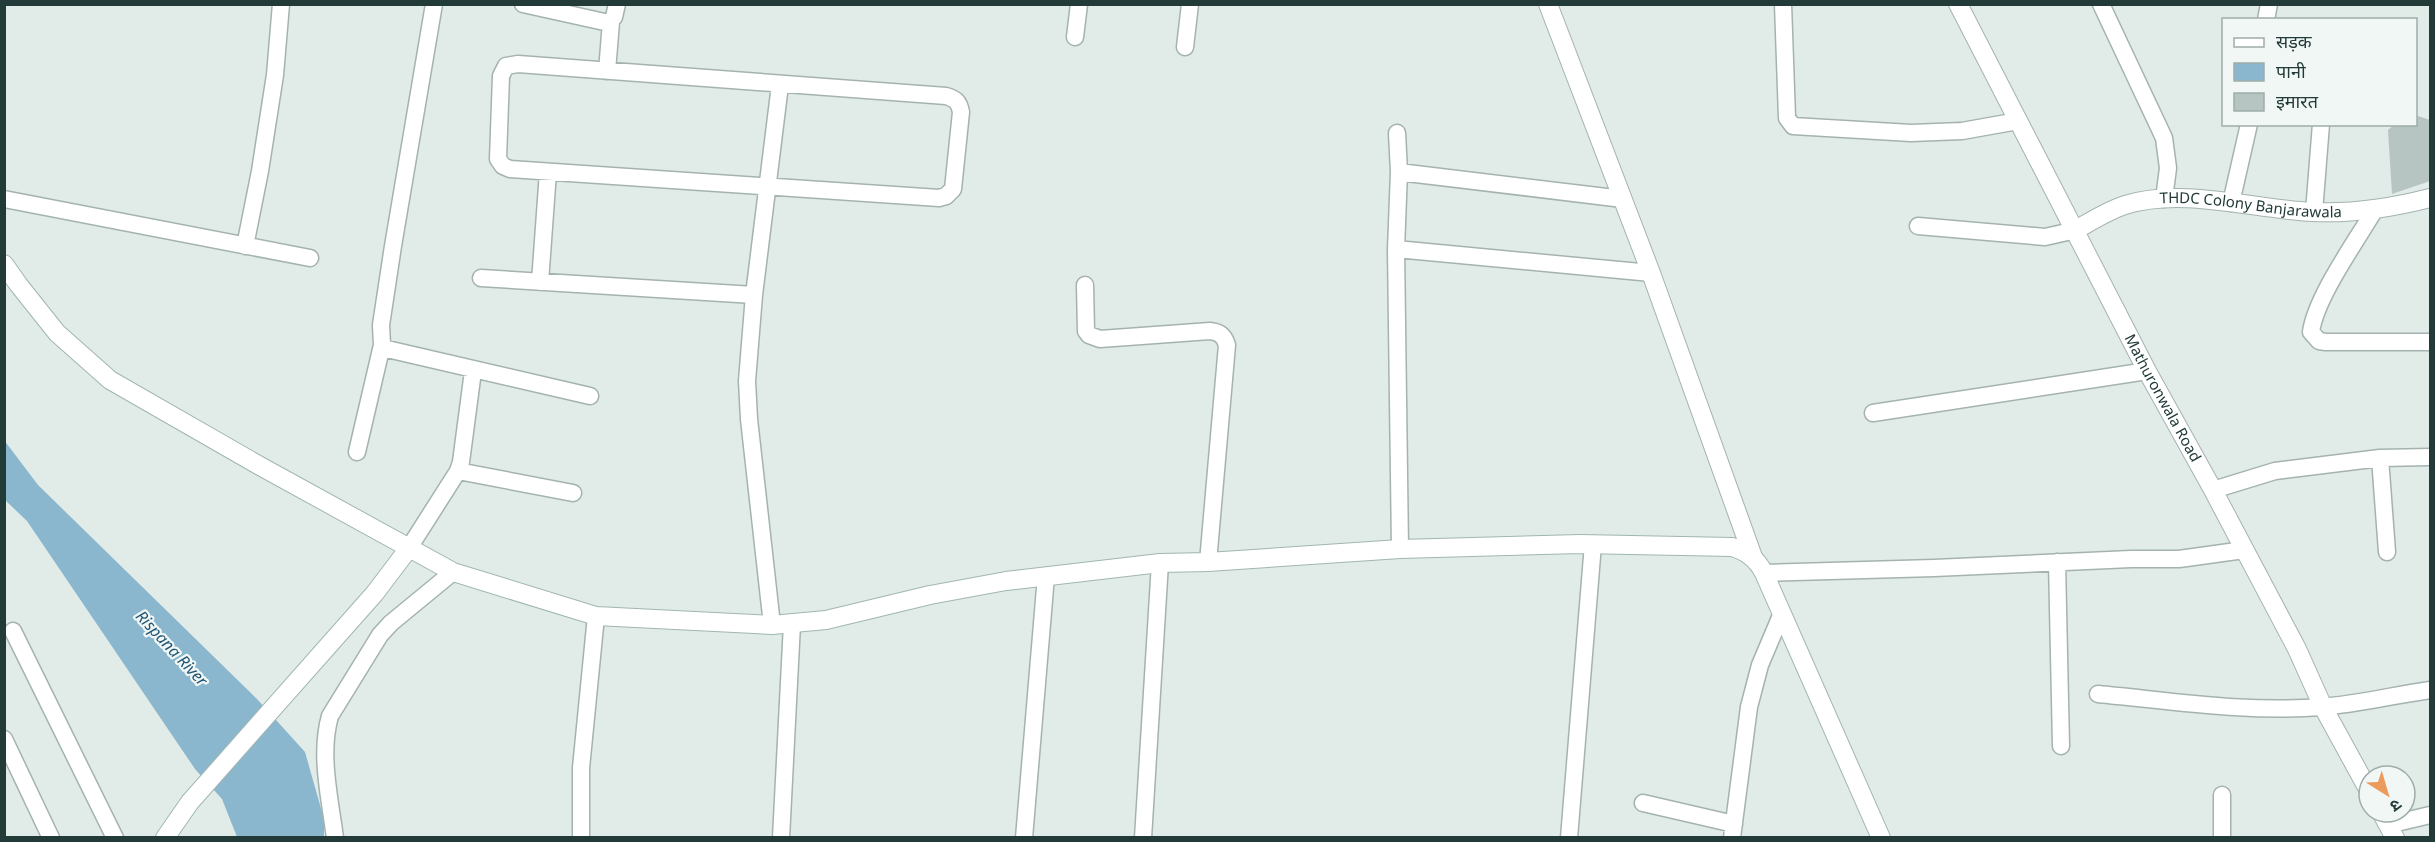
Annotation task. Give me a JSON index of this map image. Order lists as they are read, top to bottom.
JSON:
{
  "streets": {
    "main road": ["THDC Colony Banjarawala", "Mathuronwala Road"]
  },
  "crossings": [
    ["THDC Colony Banjarawala", "Mathuronwala Road"]
  ],
  "water": ["Rispana River"],
  "legend": ["सड़क", "पानी", "इमारत"],
  "north": "bottom right"
}
